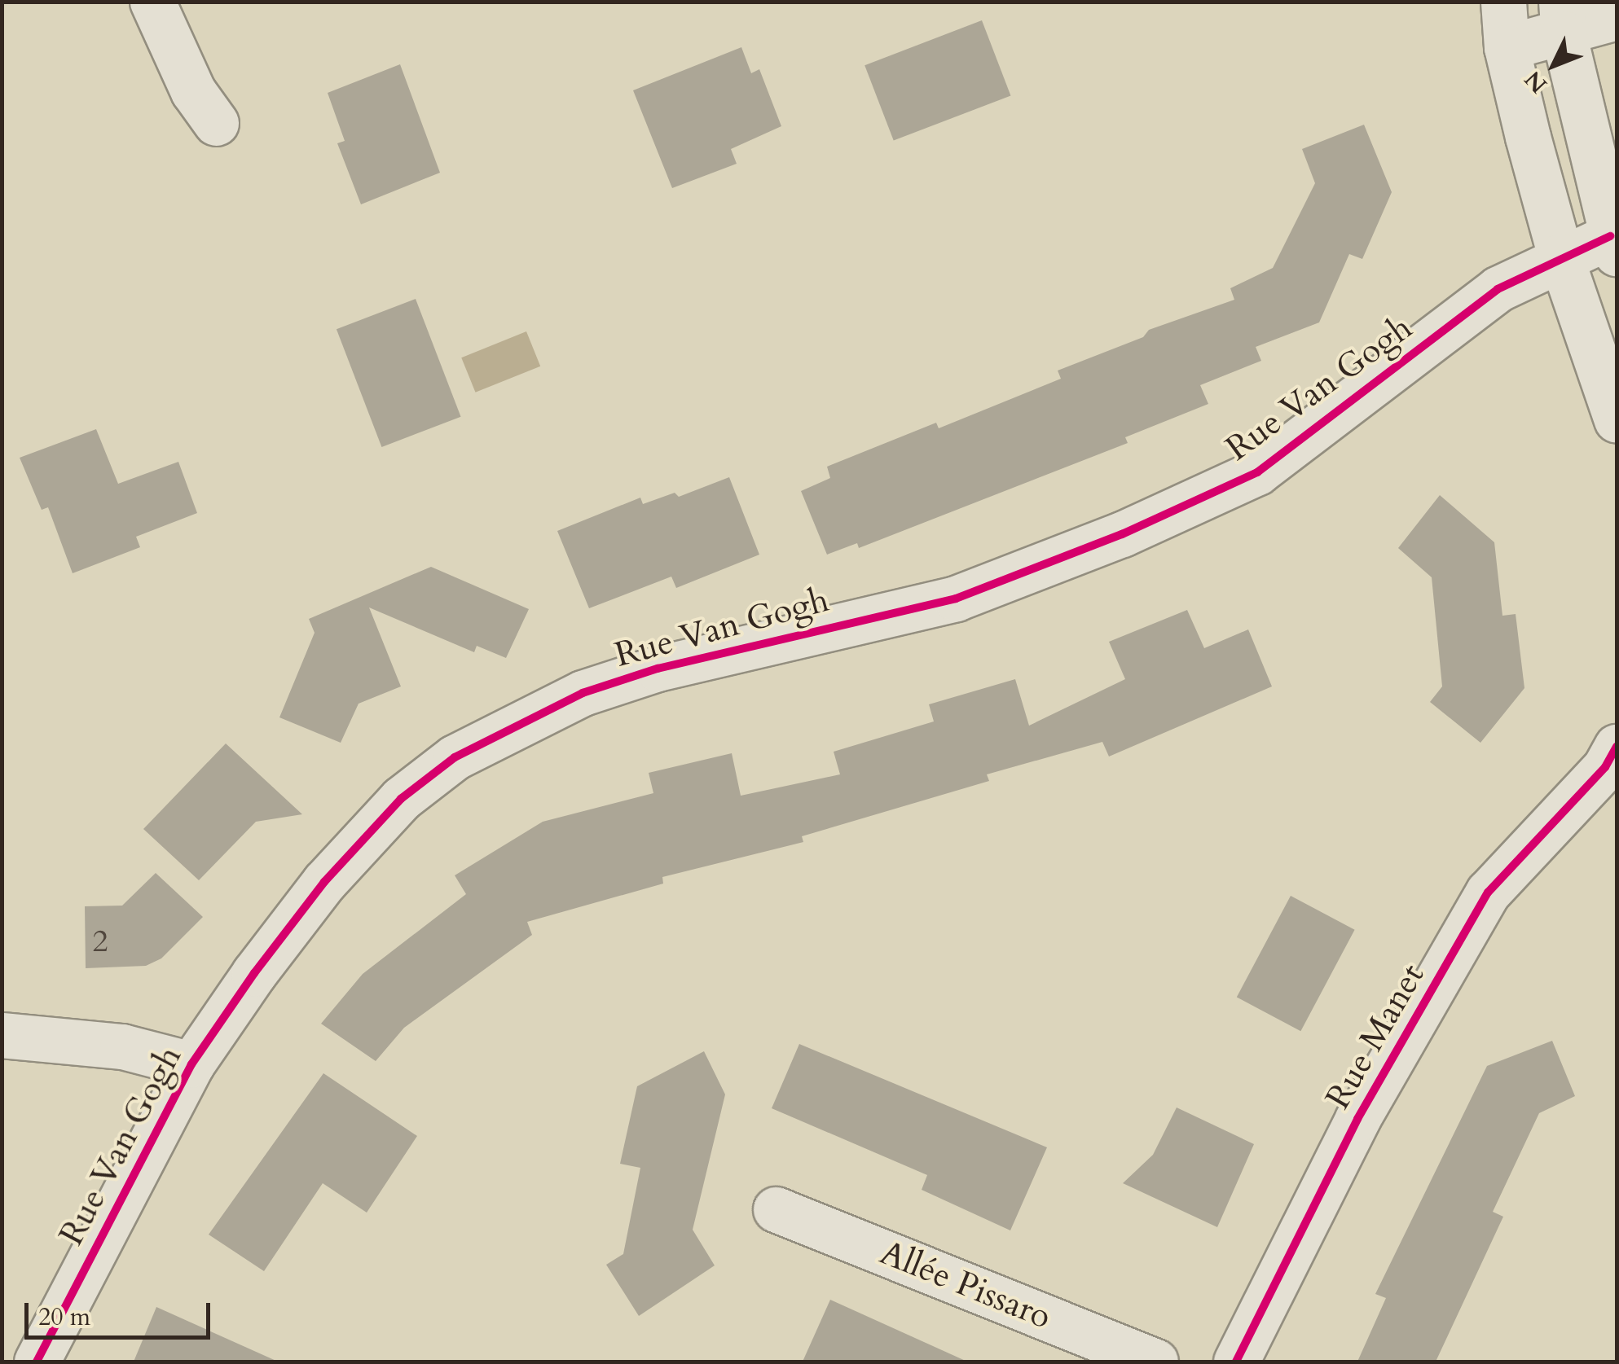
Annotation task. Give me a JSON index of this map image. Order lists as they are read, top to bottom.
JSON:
{
  "streets": {
    "street": ["Rue Van Gogh", "Rue Manet", "Allée Pissaro"]
  },
  "house_numbers": ["2"],
  "scale_bar": "20 m",
  "north": "bottom left"
}
